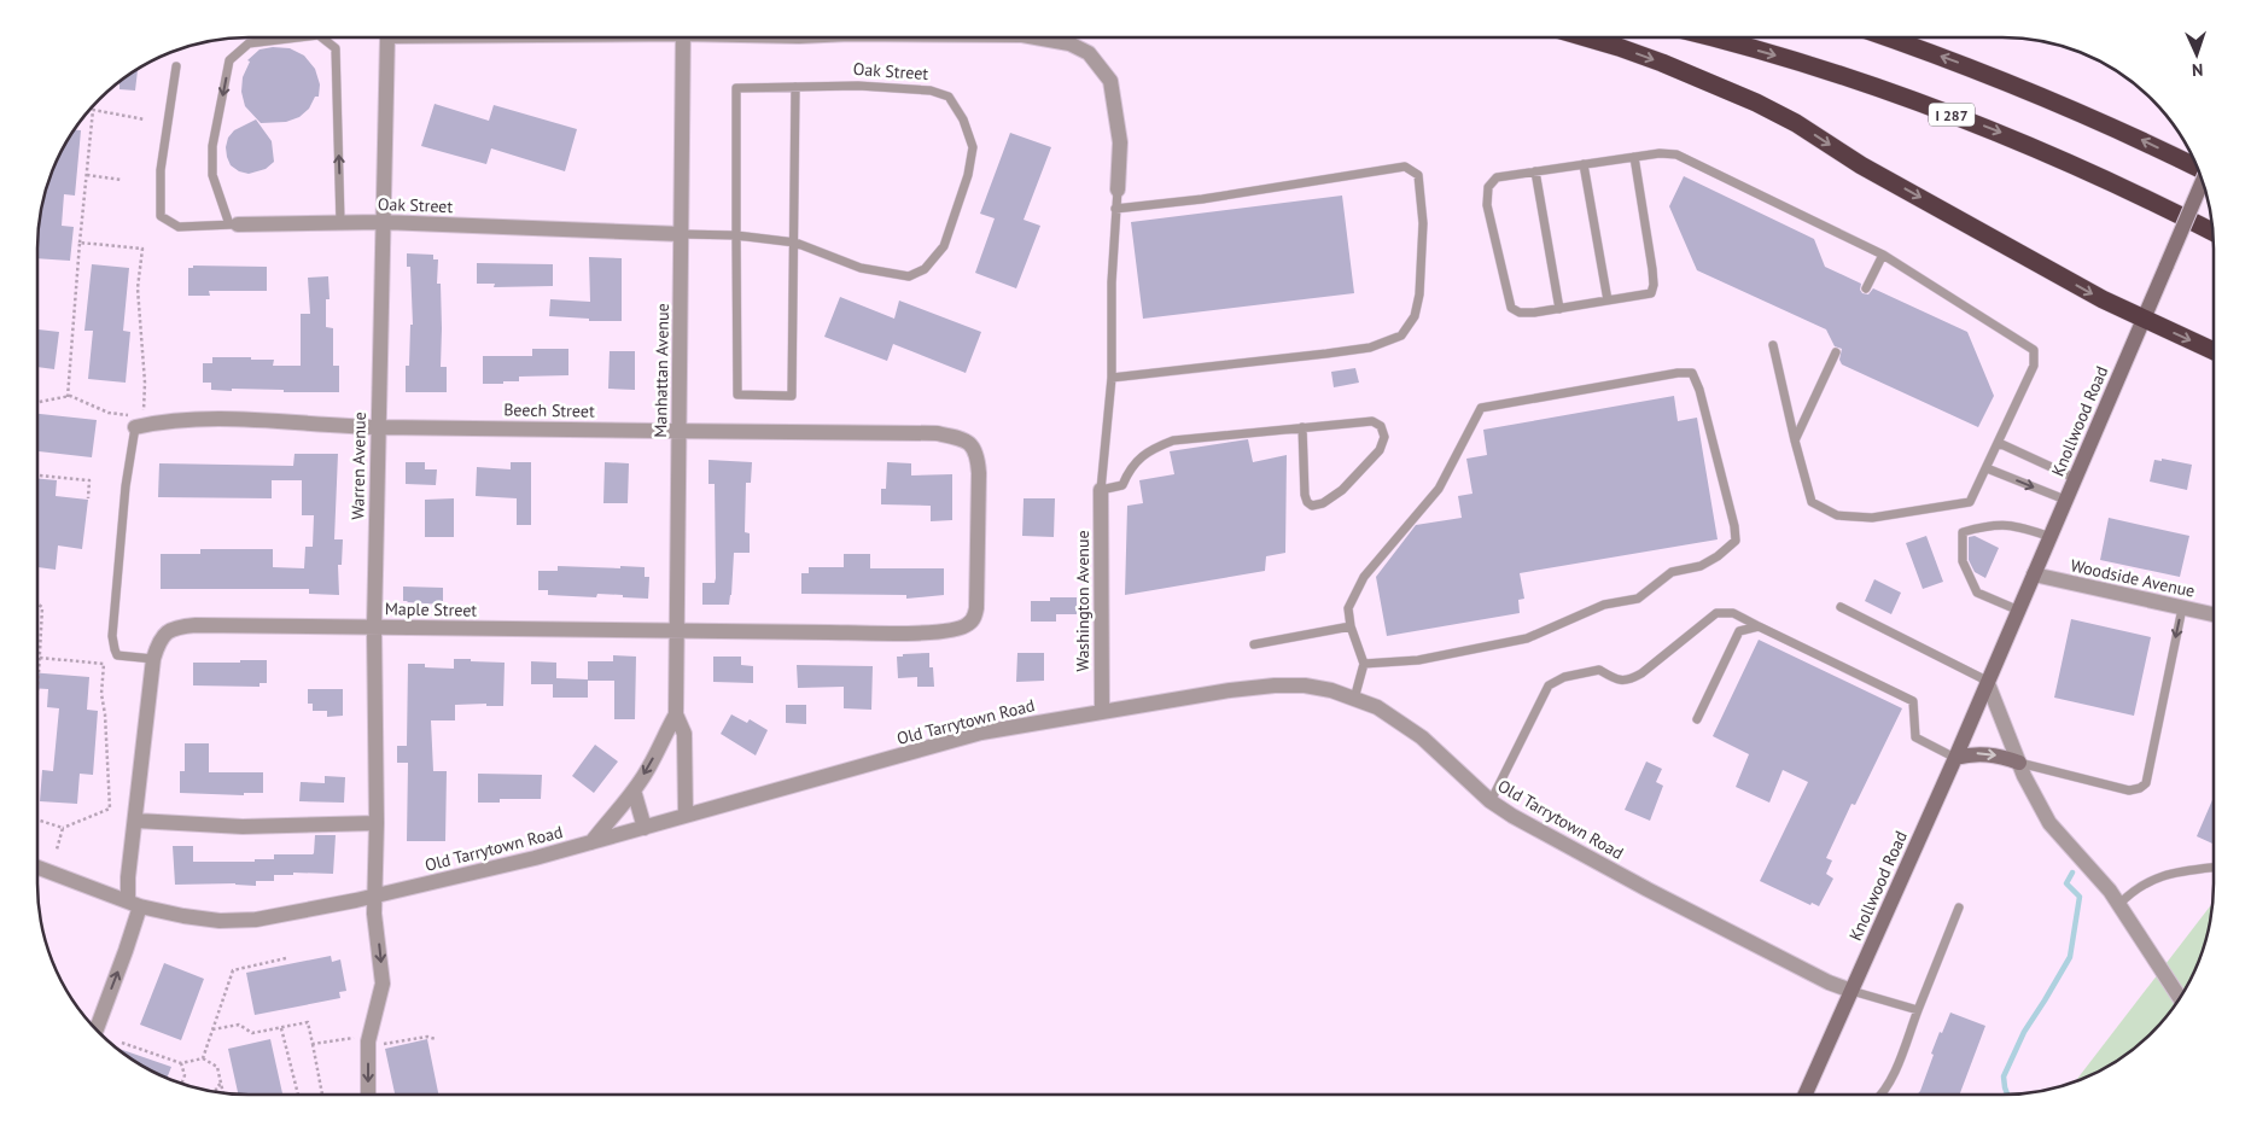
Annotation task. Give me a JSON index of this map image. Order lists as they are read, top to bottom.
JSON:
{
  "streets": {
    "highway": ["I 287"],
    "main road": ["Knollwood Road"],
    "street": [
      "Oak Street",
      "Manhattan Avenue",
      "Beech Street",
      "Warren Avenue",
      "Woodside Avenue",
      "Washington Avenue",
      "Maple Street",
      "Old Tarrytown Road"
    ]
  },
  "crossings": [
    ["Oak Street", "Manhattan Avenue"],
    ["Oak Street", "Warren Avenue"],
    ["Manhattan Avenue", "Beech Street"],
    ["Manhattan Avenue", "Maple Street"],
    ["Manhattan Avenue", "Old Tarrytown Road"],
    ["Beech Street", "Warren Avenue"],
    ["Beech Street", "Maple Street"],
    ["Knollwood Road", "Woodside Avenue"],
    ["Knollwood Road", "Old Tarrytown Road"],
    ["Warren Avenue", "Maple Street"],
    ["Warren Avenue", "Old Tarrytown Road"],
    ["Washington Avenue", "Old Tarrytown Road"],
    ["Maple Street", "Old Tarrytown Road"]
  ],
  "north": "bottom"
}
